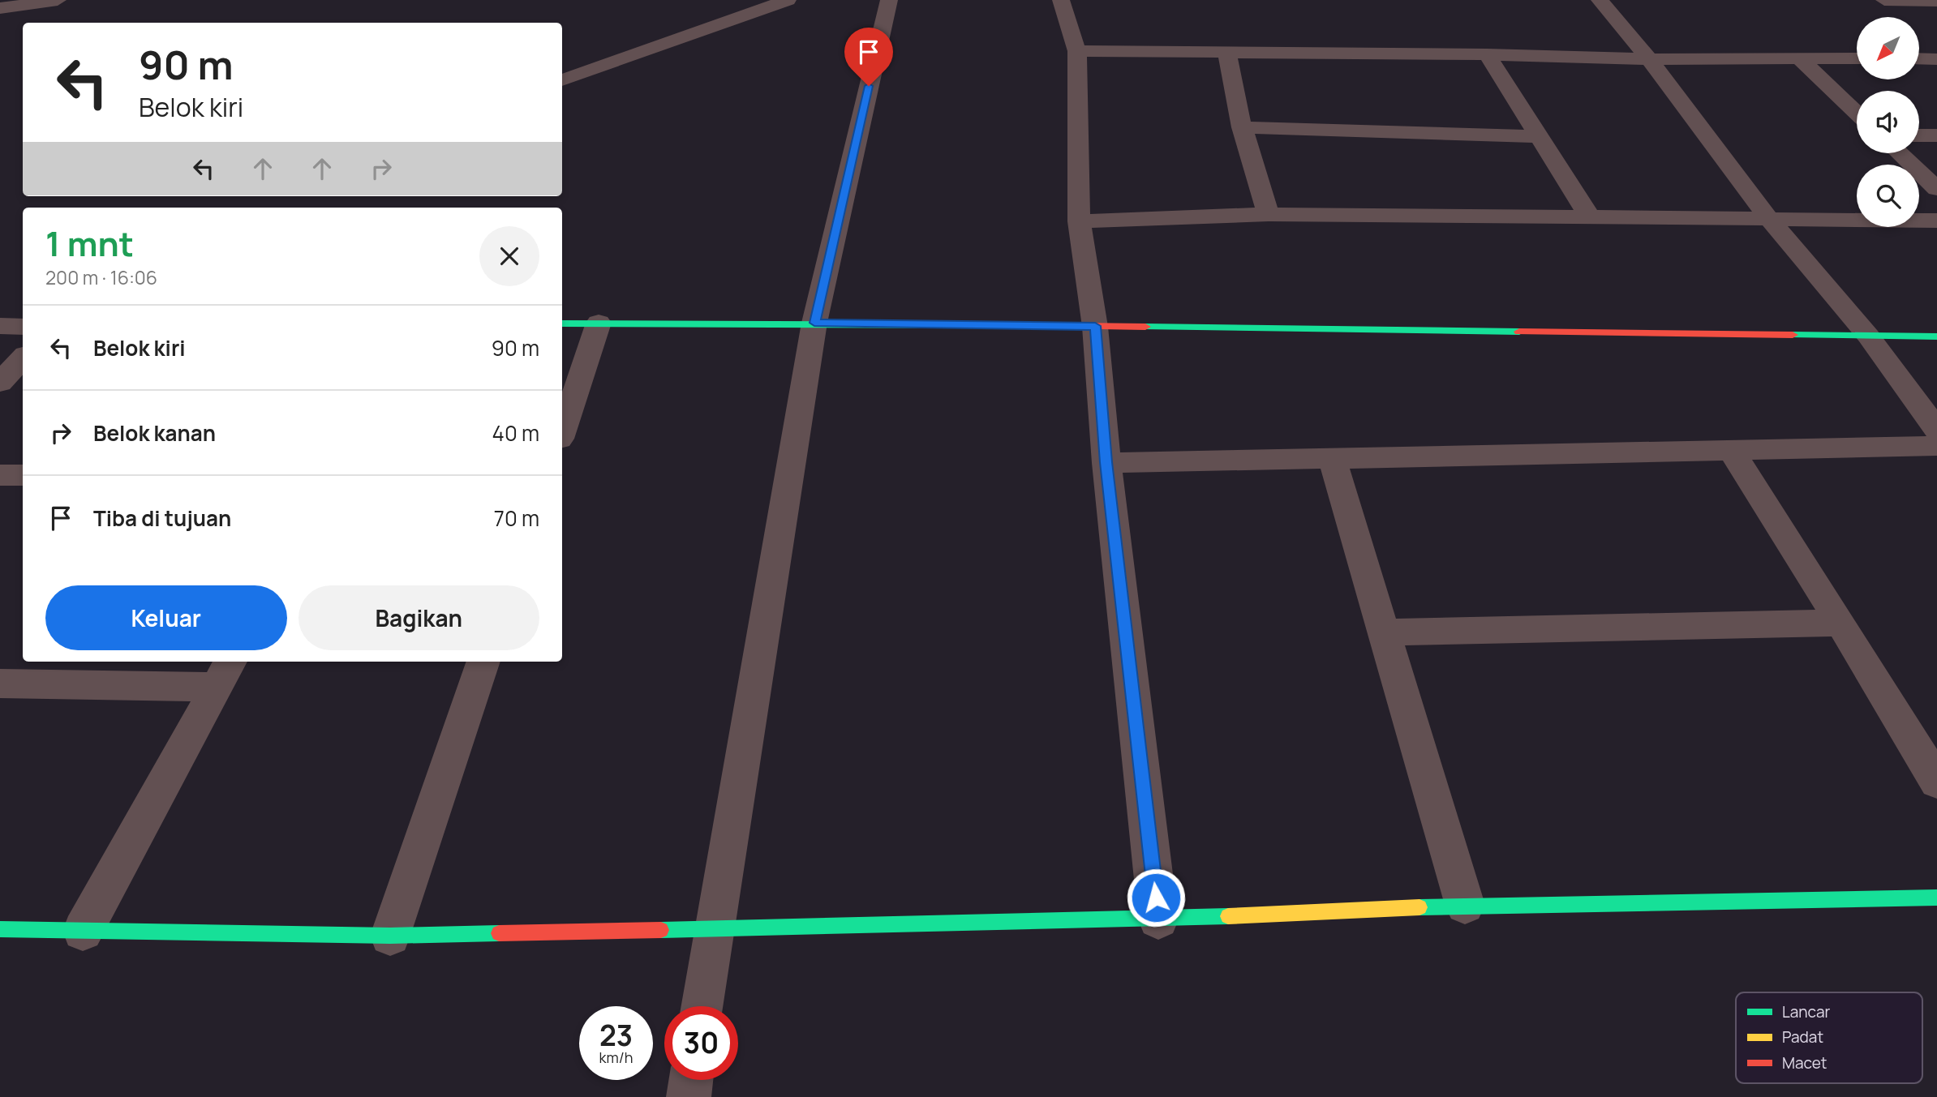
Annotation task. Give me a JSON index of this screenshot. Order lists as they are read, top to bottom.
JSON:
{
  "legend": ["Lancar", "Padat", "Macet"],
  "north": "bottom left",
  "page": {
    "turn": ["90 m", "Belok kiri"],
    "heading": ["1 mnt", "200 m · 16:06"],
    "list": [
      {
        "name": "Belok kiri",
        "value": "90 m"
      },
      {
        "name": "Belok kanan",
        "value": "40 m"
      },
      {
        "name": "Tiba di tujuan",
        "value": "70 m"
      }
    ],
    "buttons": ["Keluar", "Bagikan"],
    "speed": "23 km/h",
    "limit": "30"
  }
}
